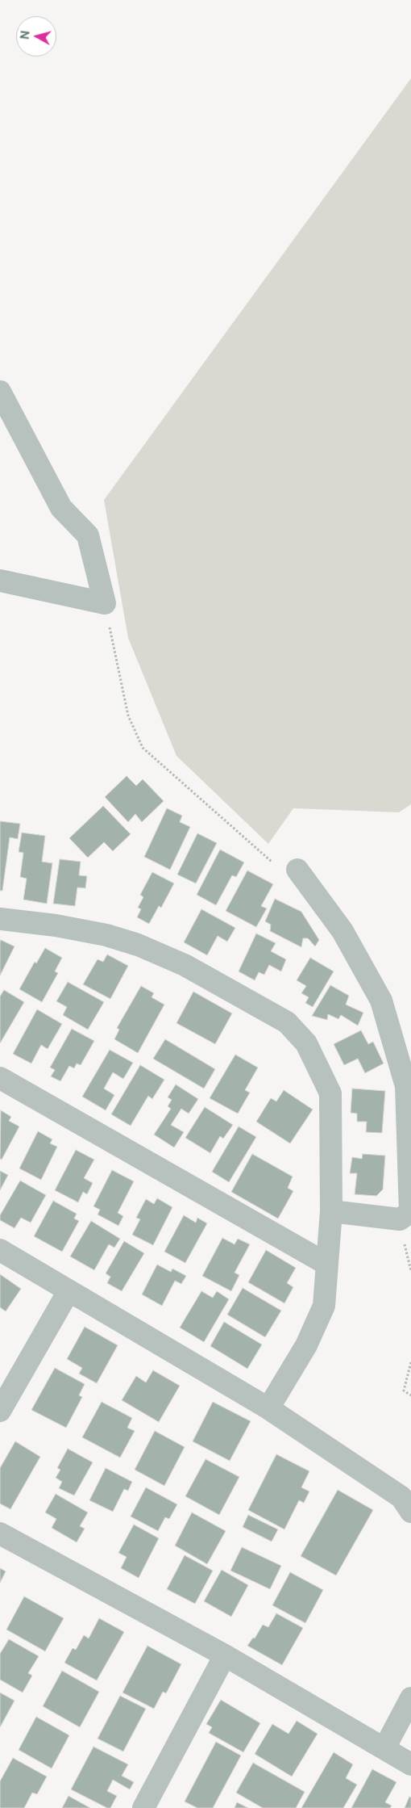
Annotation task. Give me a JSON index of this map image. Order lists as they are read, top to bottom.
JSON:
{
  "north": "left"
}
